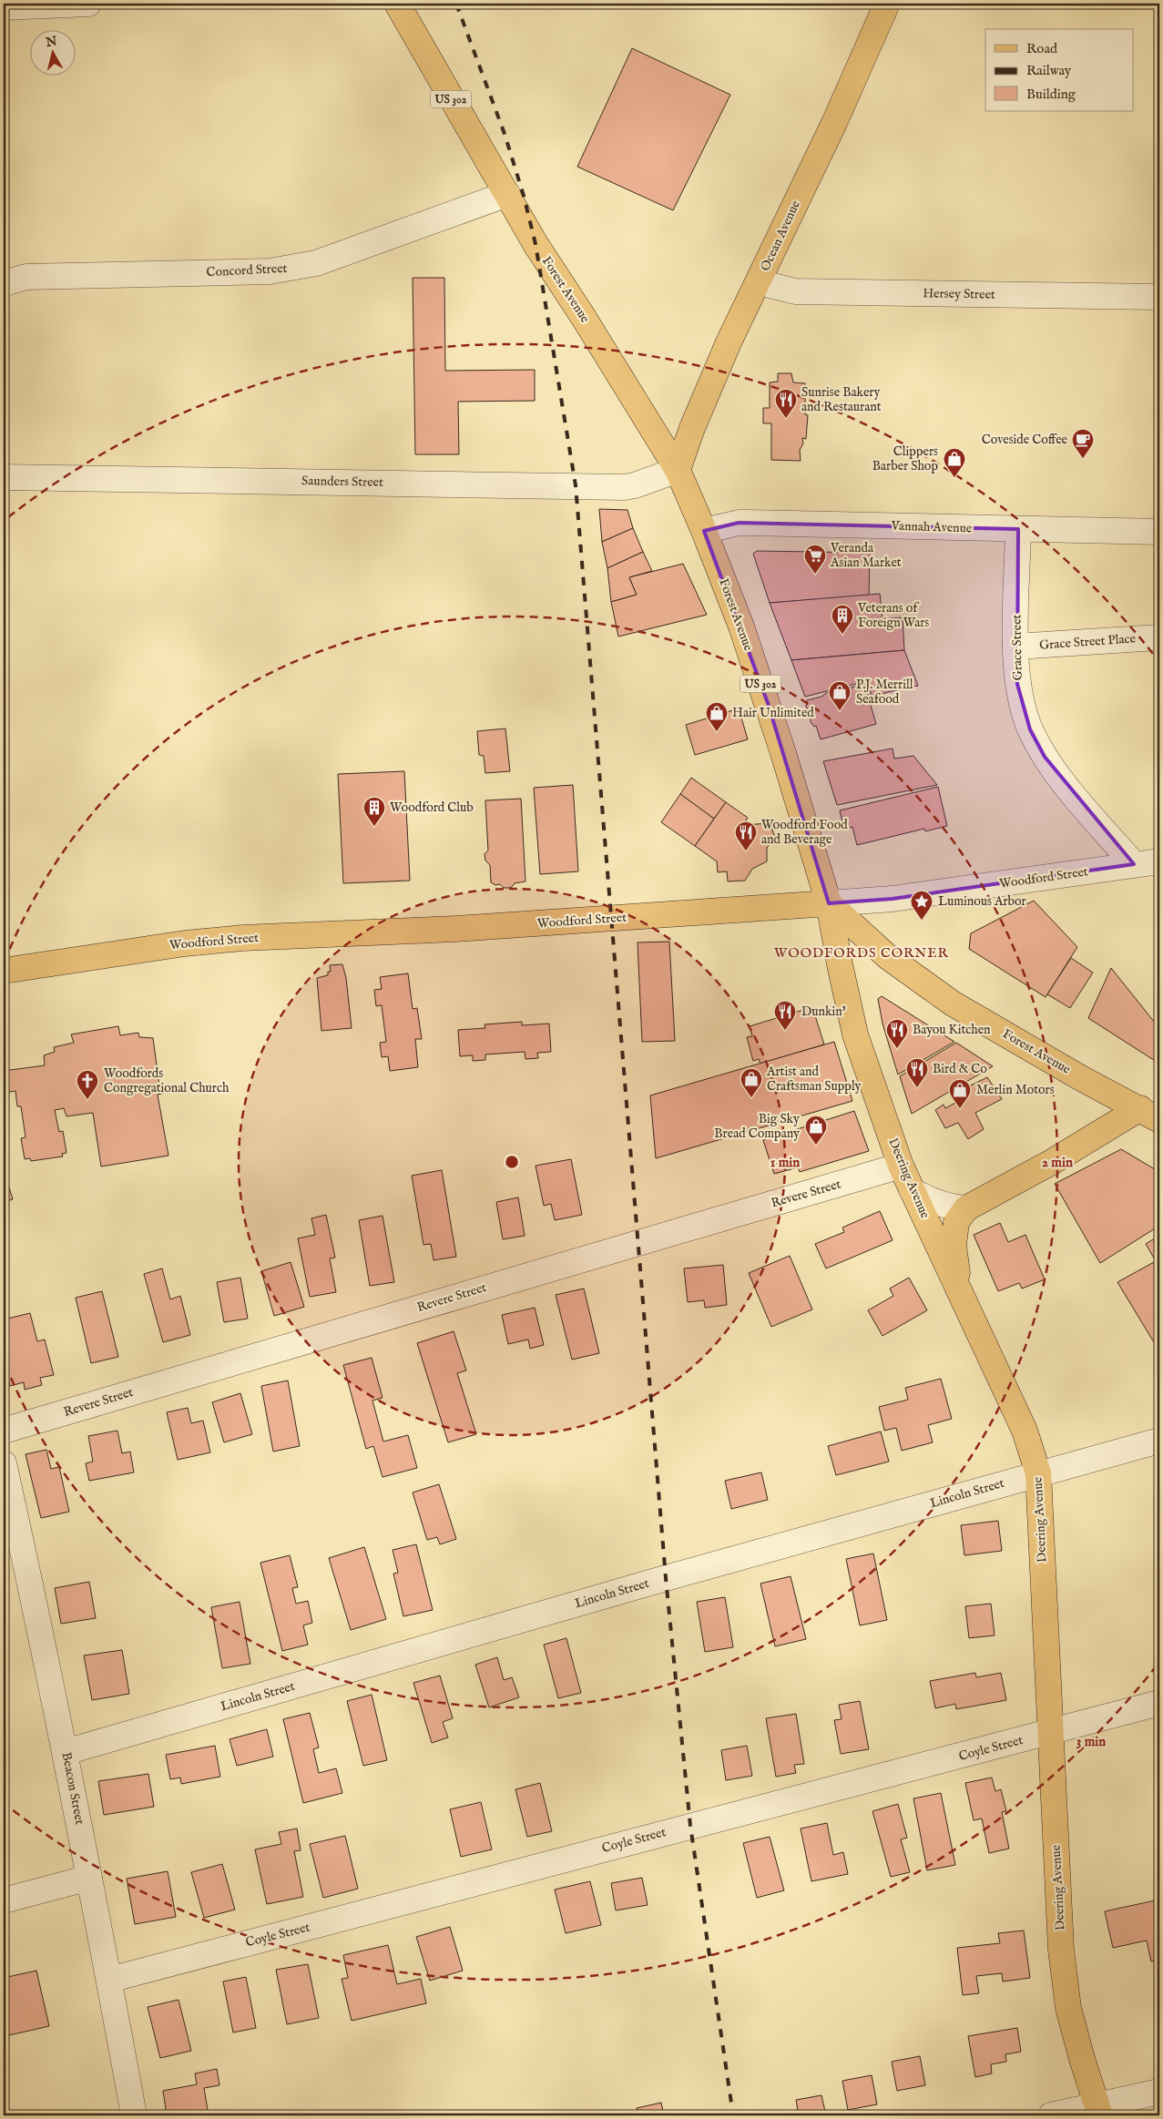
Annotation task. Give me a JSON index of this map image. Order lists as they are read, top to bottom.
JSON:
{
  "streets": {
    "main road": [
      "US 302",
      "Ocean Avenue",
      "Forest Avenue",
      "Woodford Street",
      "Deering Avenue"
    ],
    "street": [
      "Concord Street",
      "Hersey Street",
      "Saunders Street",
      "Vannah Avenue",
      "Grace Street Place",
      "Grace Street",
      "Revere Street",
      "Lincoln Street",
      "Coyle Street",
      "Beacon Street"
    ]
  },
  "crossings": [
    ["Ocean Avenue", "Forest Avenue"],
    ["Ocean Avenue", "Hersey Street"],
    ["Ocean Avenue", "Saunders Street"],
    ["Concord Street", "Forest Avenue"],
    ["Forest Avenue", "Saunders Street"],
    ["Forest Avenue", "Vannah Avenue"],
    ["Forest Avenue", "Woodford Street"],
    ["Forest Avenue", "Deering Avenue"],
    ["Vannah Avenue", "Grace Street"],
    ["Grace Street Place", "Grace Street"],
    ["Grace Street", "Woodford Street"],
    ["Woodford Street", "Deering Avenue"],
    ["Deering Avenue", "Revere Street"],
    ["Deering Avenue", "Lincoln Street"],
    ["Deering Avenue", "Coyle Street"],
    ["Lincoln Street", "Beacon Street"],
    ["Coyle Street", "Beacon Street"]
  ],
  "districts": ["WOODFORDS CORNER"],
  "places": {
    "restaurant": [
      "Sunrise Bakery and Restaurant",
      "Woodford Food and Beverage",
      "Dunkin'",
      "Bayou Kitchen",
      "Bird & Co"
    ],
    "cafe": ["Coveside Coffee"],
    "shop": [
      "Clippers Barber Shop",
      "P.J. Merrill Seafood",
      "Hair Unlimited",
      "Artist and Craftsman Supply",
      "Merlin Motors",
      "Big Sky Bread Company"
    ],
    "supermarket": ["Veranda Asian Market"],
    "building": ["Veterans of Foreign Wars", "Woodford Club"],
    "place": ["Luminous Arbor"],
    "church": ["Woodfords Congregational Church"]
  },
  "legend": ["Road", "Railway", "Building"],
  "north": "top",
  "rings": ["1 min", "2 min", "3 min"]
}
